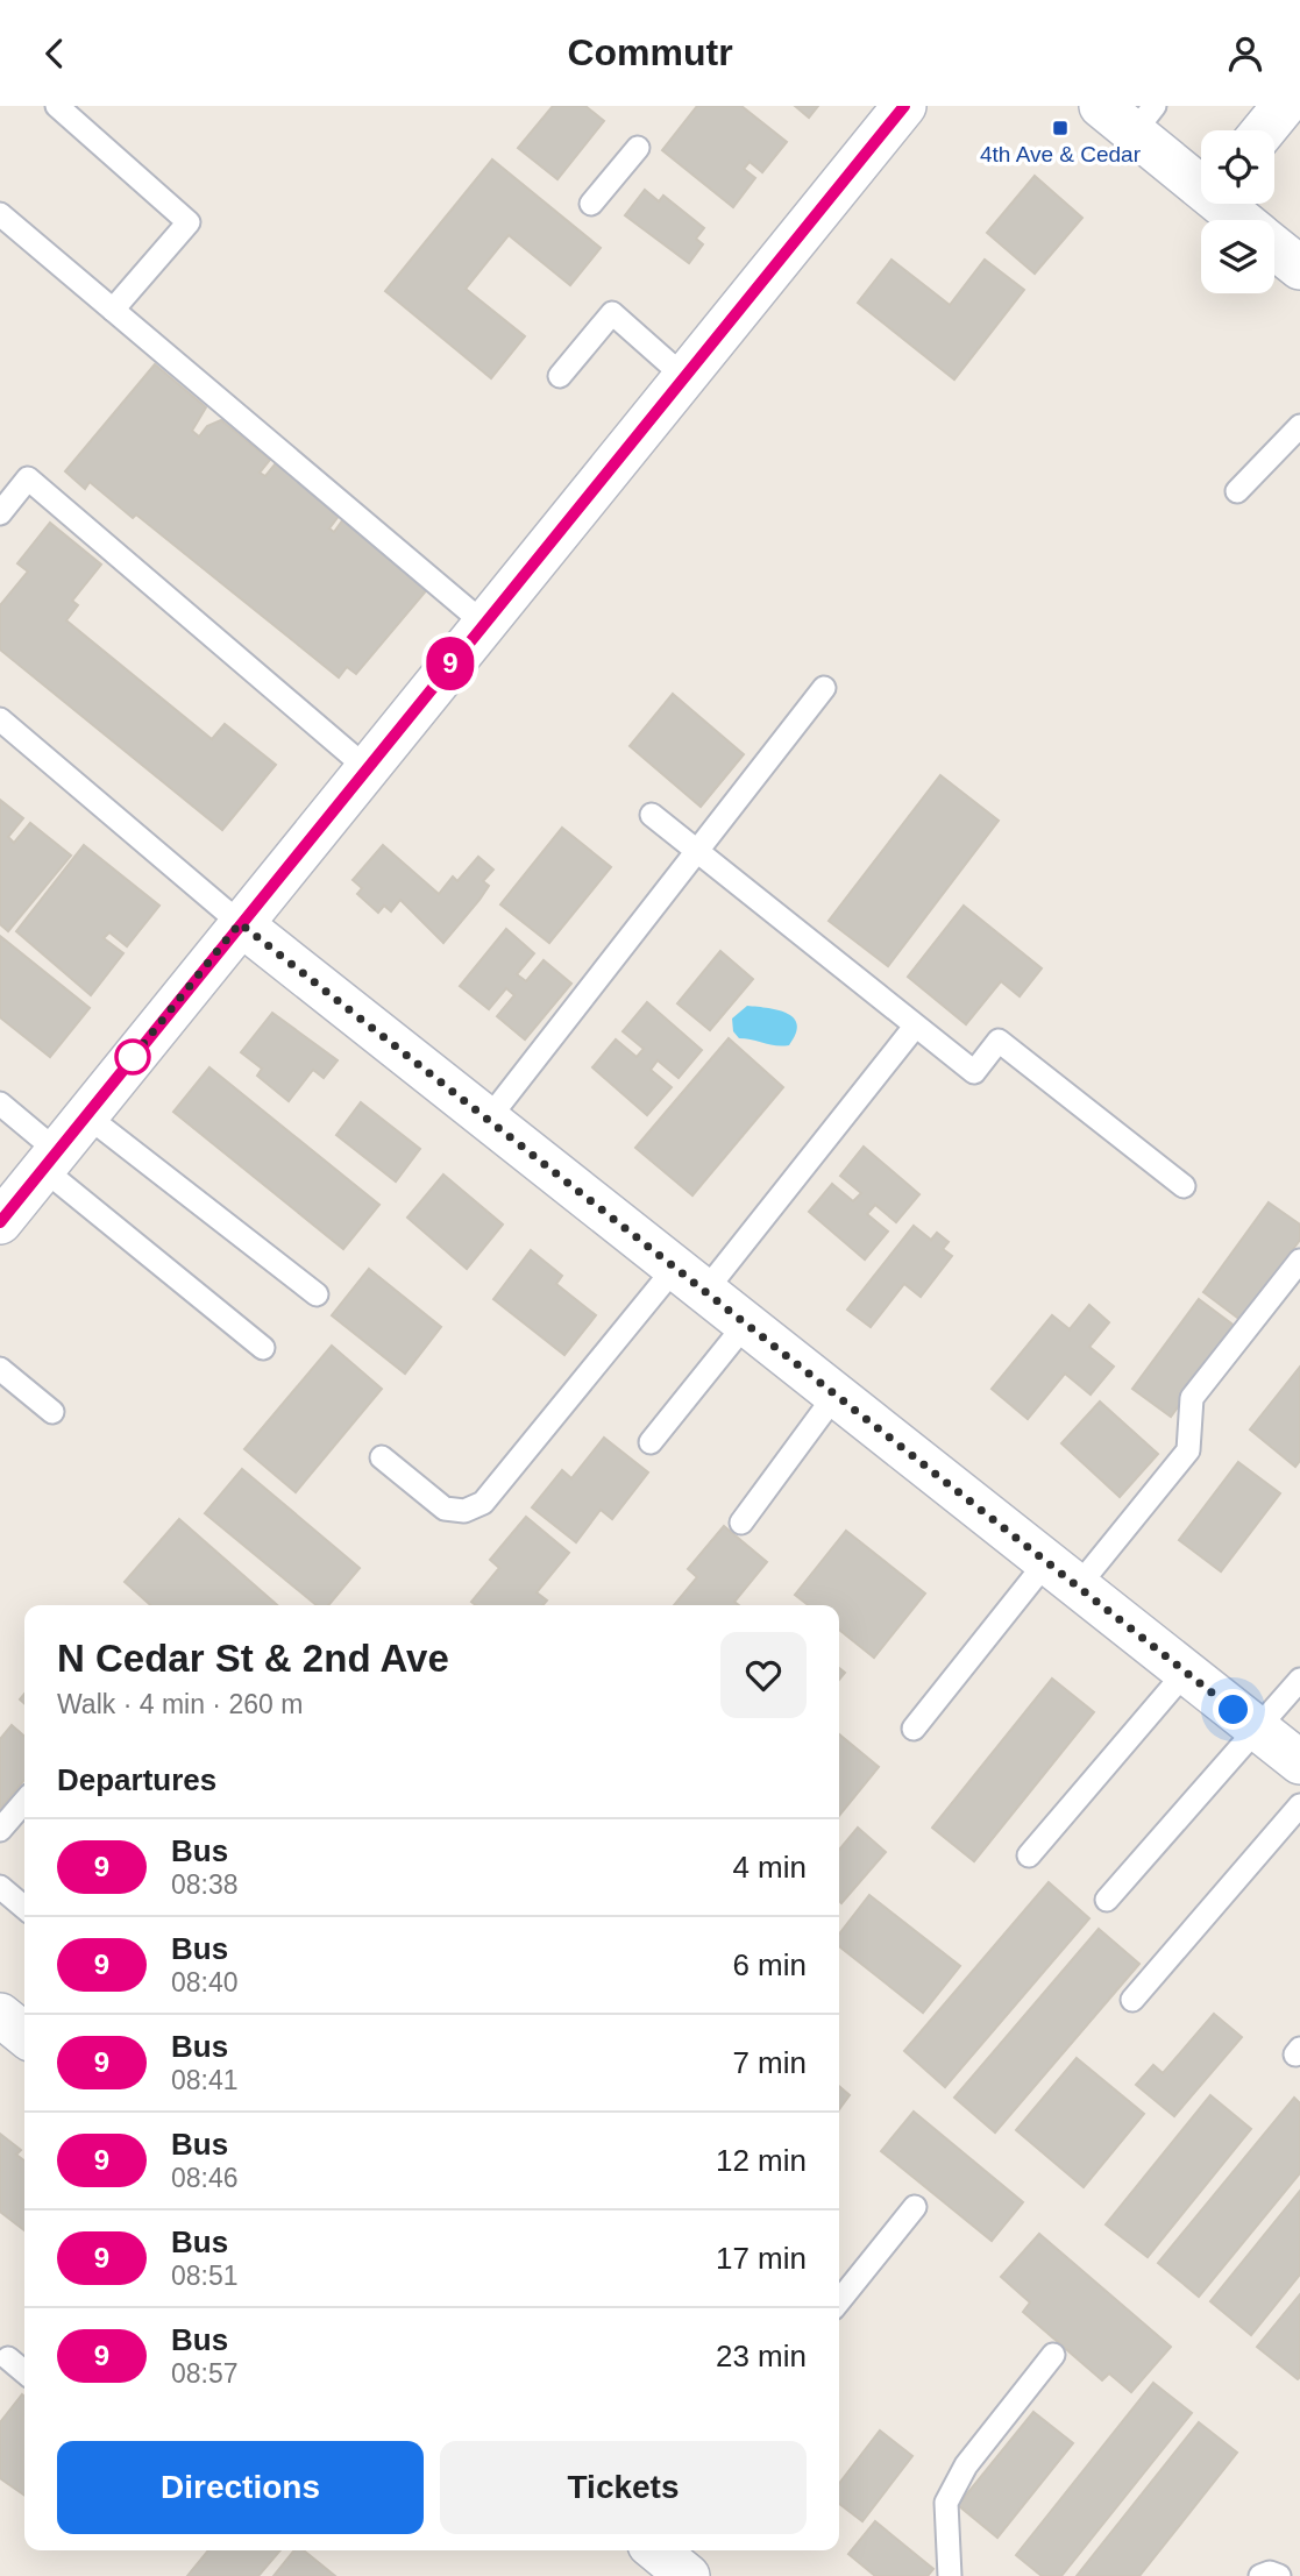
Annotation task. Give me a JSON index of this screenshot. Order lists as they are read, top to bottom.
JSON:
{
  "places": {
    "transit": ["4th Ave & Cedar"]
  },
  "lines": ["bus line 9"],
  "page": {
    "header": "Commutr",
    "on_map": "9",
    "heading": [
      ["N Cedar St & 2nd Ave", "Walk · 4 min · 260 m"],
      "Departures"
    ],
    "list": [
      {
        "mark": "9",
        "name": "Bus",
        "note": "08:38",
        "value": "4 min"
      },
      {
        "mark": "9",
        "name": "Bus",
        "note": "08:40",
        "value": "6 min"
      },
      {
        "mark": "9",
        "name": "Bus",
        "note": "08:41",
        "value": "7 min"
      },
      {
        "mark": "9",
        "name": "Bus",
        "note": "08:46",
        "value": "12 min"
      },
      {
        "mark": "9",
        "name": "Bus",
        "note": "08:51",
        "value": "17 min"
      },
      {
        "mark": "9",
        "name": "Bus",
        "note": "08:57",
        "value": "23 min"
      }
    ],
    "buttons": ["Directions", "Tickets"]
  }
}
